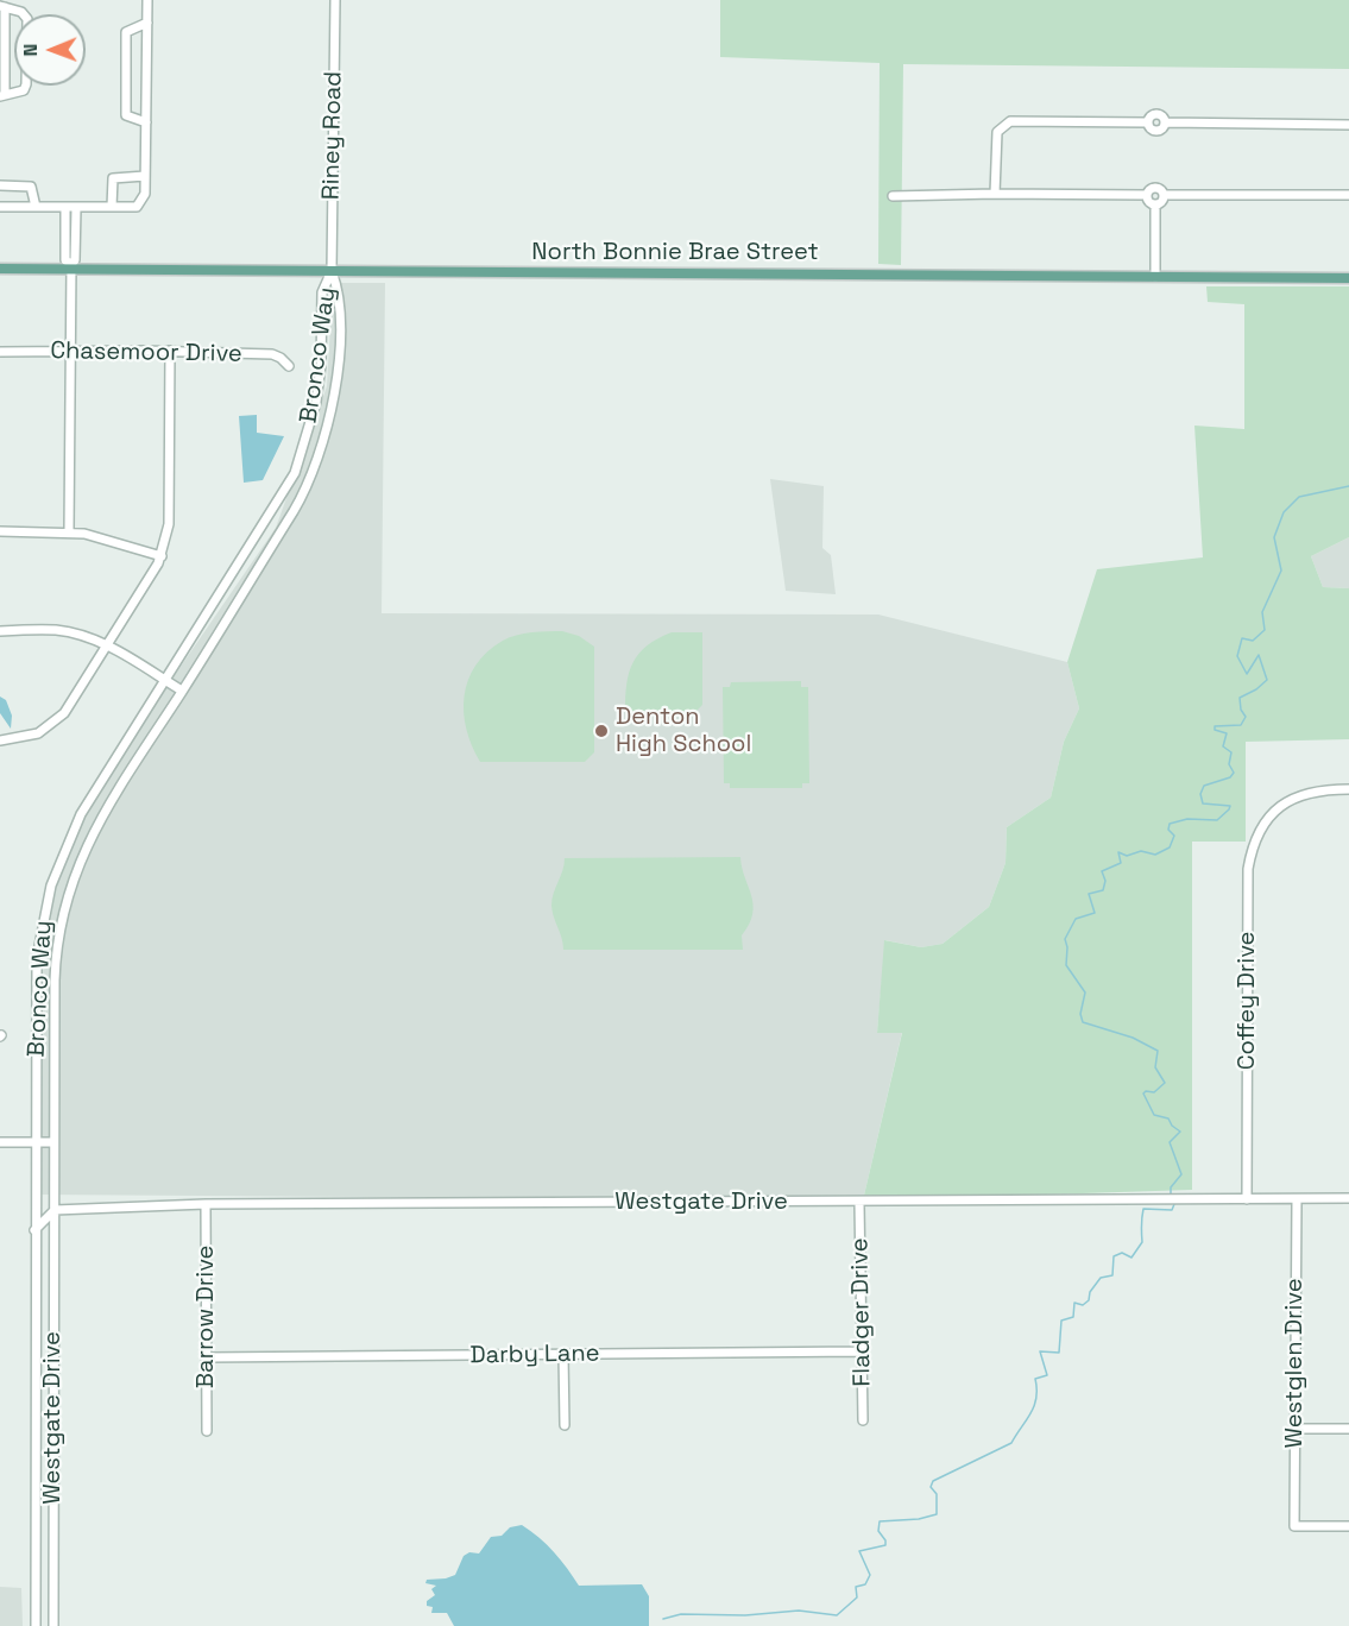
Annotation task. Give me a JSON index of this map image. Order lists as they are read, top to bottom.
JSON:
{
  "streets": {
    "main road": ["North Bonnie Brae Street"],
    "street": [
      "Riney Road",
      "Chasemoor Drive",
      "Bronco Way",
      "Coffey Drive",
      "Westgate Drive",
      "Fladger Drive",
      "Barrow Drive",
      "Darby Lane",
      "Westglen Drive"
    ]
  },
  "crossings": [
    ["Riney Road", "North Bonnie Brae Street"],
    ["Riney Road", "Bronco Way"],
    ["North Bonnie Brae Street", "Bronco Way"],
    ["Bronco Way", "Westgate Drive"],
    ["Coffey Drive", "Westgate Drive"],
    ["Westgate Drive", "Fladger Drive"],
    ["Westgate Drive", "Barrow Drive"],
    ["Westgate Drive", "Westglen Drive"],
    ["Fladger Drive", "Darby Lane"],
    ["Barrow Drive", "Darby Lane"]
  ],
  "places": ["Denton High School"],
  "north": "left"
}
